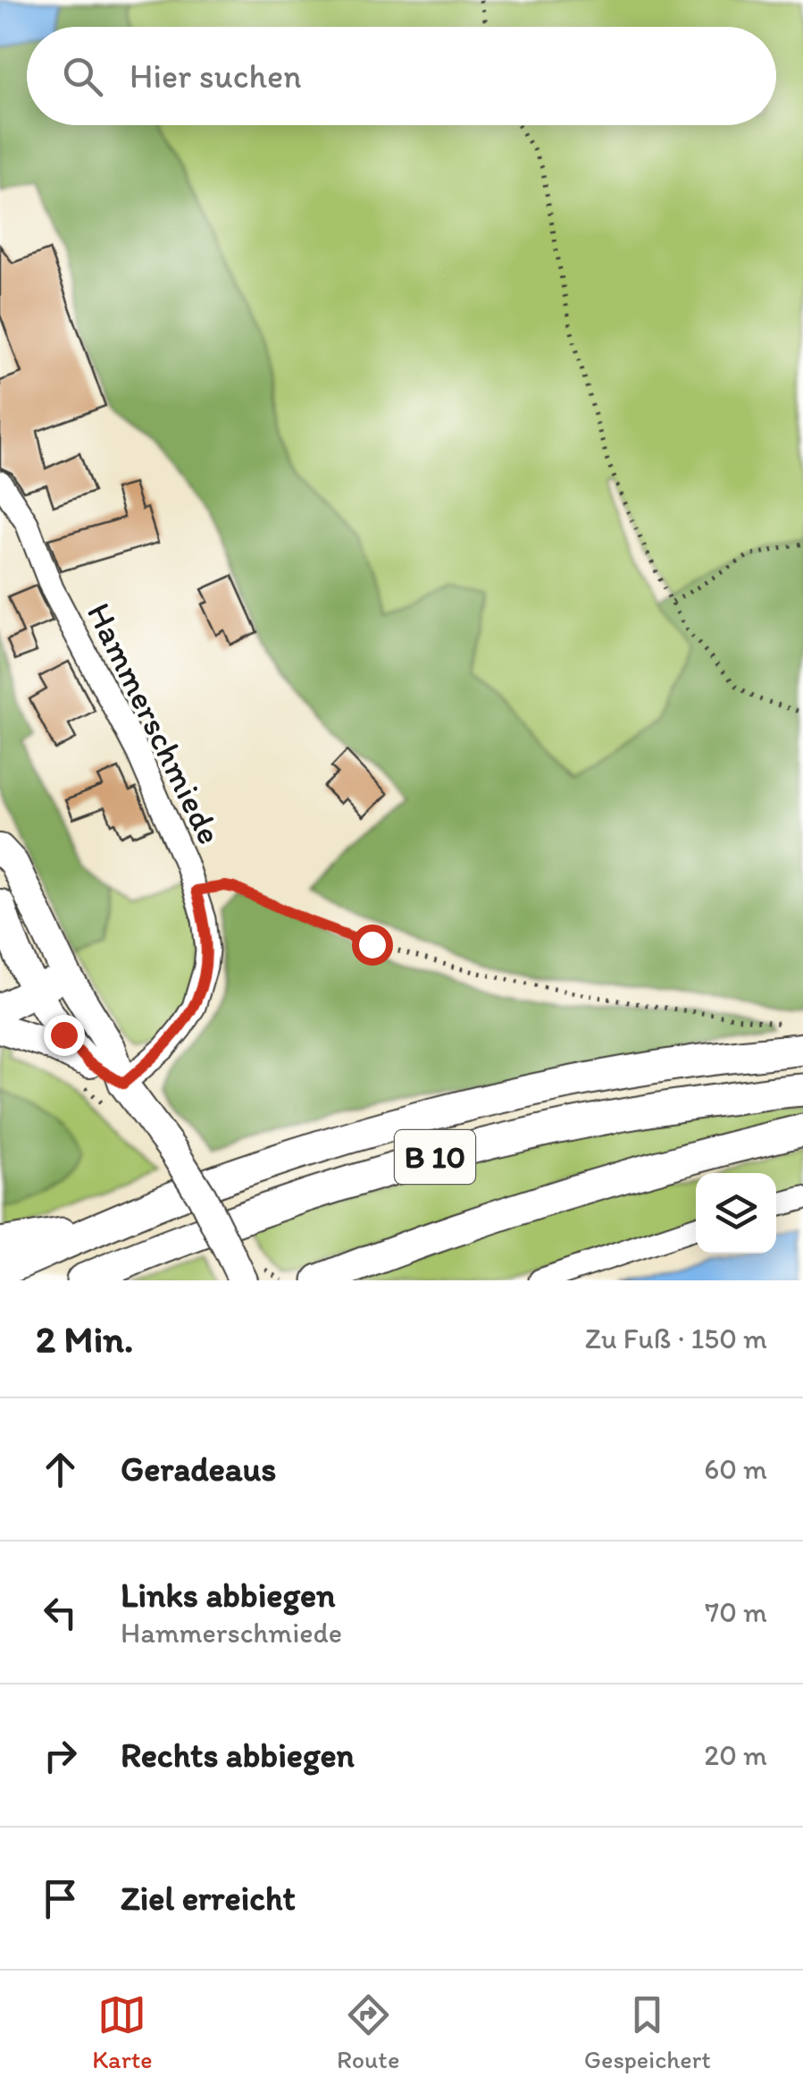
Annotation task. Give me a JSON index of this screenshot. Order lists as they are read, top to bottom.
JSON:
{
  "streets": {
    "highway": ["B 10"],
    "street": ["Hammerschmiede"]
  },
  "page": {
    "search": "Hier suchen",
    "heading": ["2 Min.", "Zu Fuß · 150 m"],
    "list": [
      ["Geradeaus", "60 m"],
      ["Links abbiegen", "Hammerschmiede", "70 m"],
      ["Rechts abbiegen", "20 m"],
      "Ziel erreicht"
    ],
    "nav": ["Karte", "Route", "Gespeichert"]
  }
}
